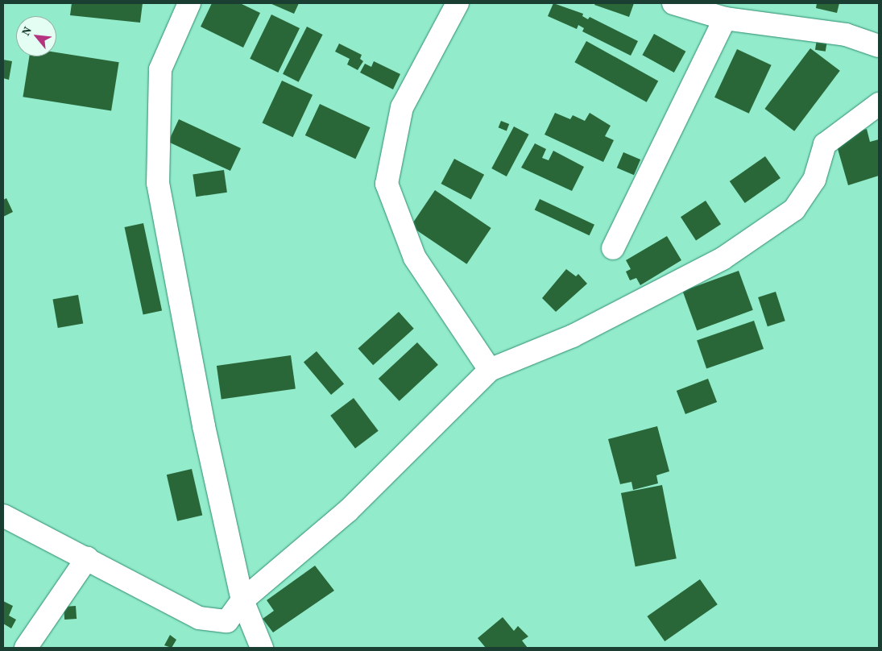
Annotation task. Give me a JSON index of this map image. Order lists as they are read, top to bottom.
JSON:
{
  "north": "top left"
}
